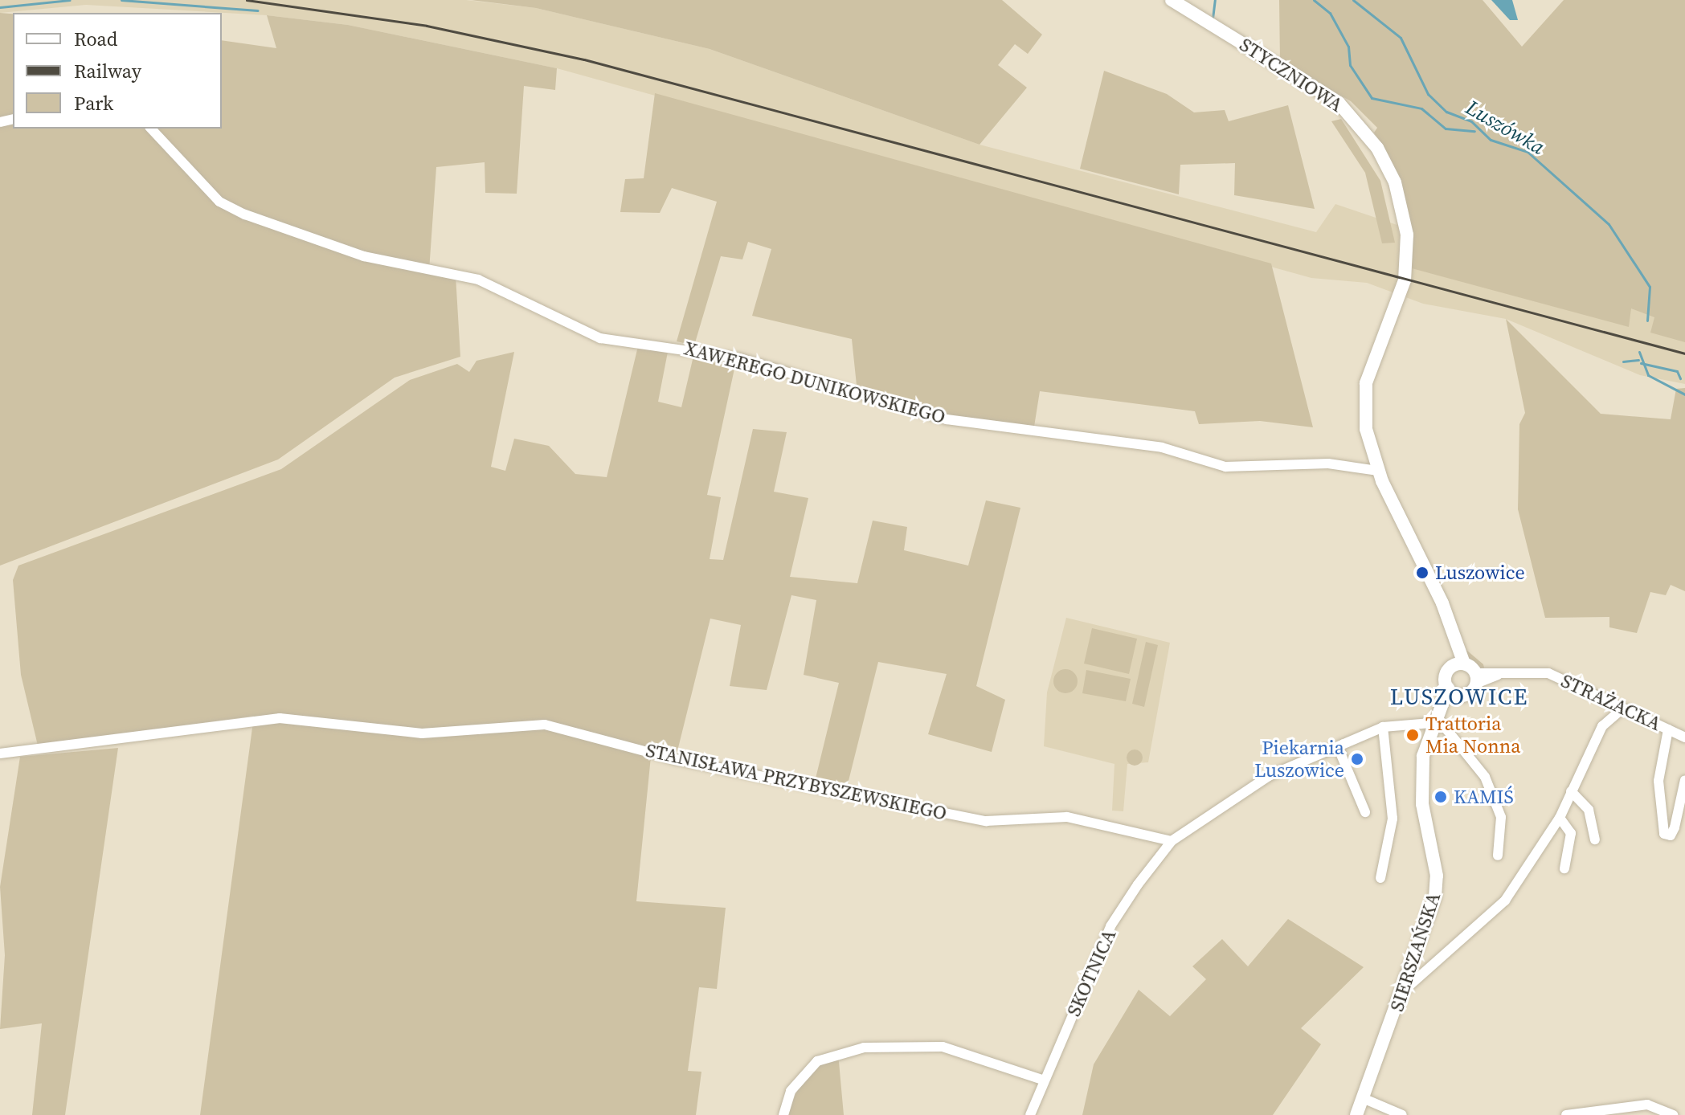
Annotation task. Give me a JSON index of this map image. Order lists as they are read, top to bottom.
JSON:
{
  "streets": {
    "street": [
      "STYCZNIOWA",
      "XAWEREGO DUNIKOWSKIEGO",
      "STRAŻACKA",
      "STANISŁAWA PRZYBYSZEWSKIEGO",
      "SIERSZAŃSKA",
      "SKOTNICA"
    ]
  },
  "crossings": [
    ["STYCZNIOWA", "XAWEREGO DUNIKOWSKIEGO"],
    ["STANISŁAWA PRZYBYSZEWSKIEGO", "SKOTNICA"]
  ],
  "districts": ["LUSZOWICE"],
  "water": ["Luszówka"],
  "places": [
    "Luszowice",
    "Trattoria Mia Nonna",
    "Piekarnia Luszowice",
    "KAMIŚ"
  ],
  "legend": ["Road", "Railway", "Park"]
}
